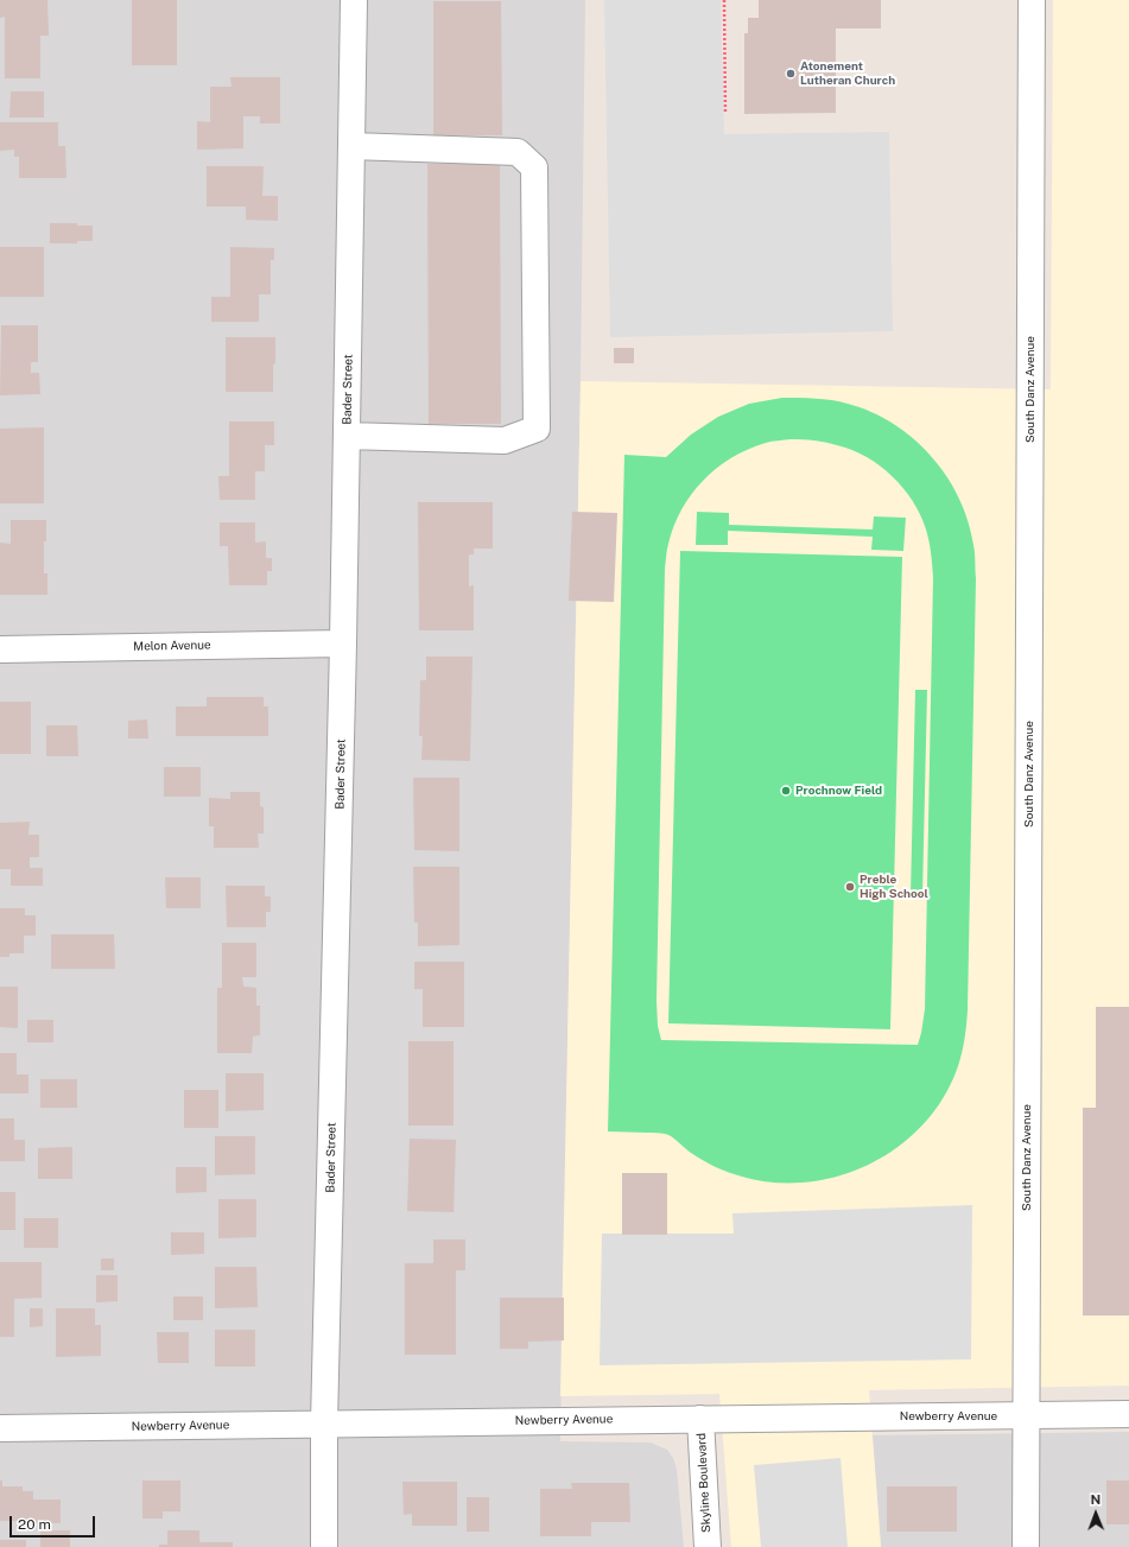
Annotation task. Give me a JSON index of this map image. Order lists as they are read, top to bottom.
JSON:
{
  "streets": {
    "street": [
      "Bader Street",
      "South Danz Avenue",
      "Melon Avenue",
      "Newberry Avenue",
      "Skyline Boulevard"
    ]
  },
  "crossings": [
    ["Bader Street", "Melon Avenue"],
    ["Bader Street", "Newberry Avenue"],
    ["South Danz Avenue", "Newberry Avenue"],
    ["Newberry Avenue", "Skyline Boulevard"]
  ],
  "places": ["Atonement Lutheran Church", "Prochnow Field", "Preble High School"],
  "scale_bar": "20 m",
  "north": "top"
}
